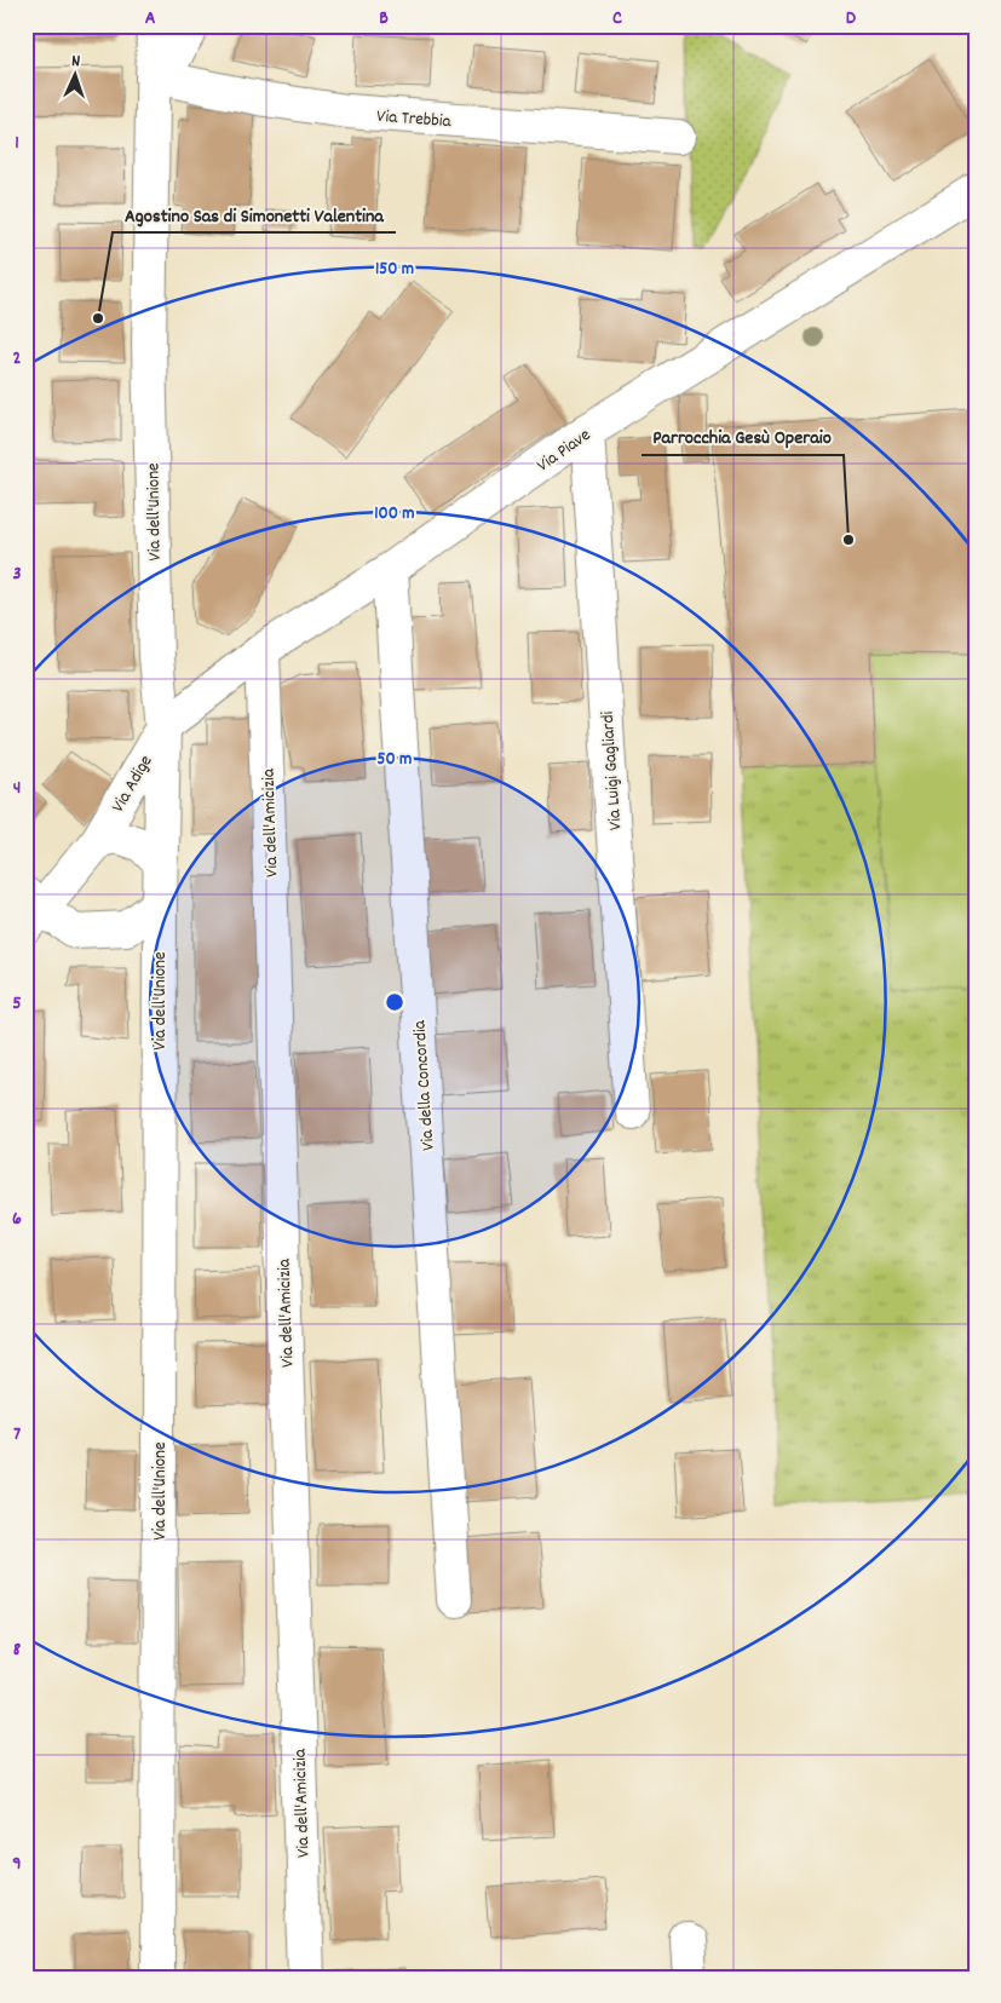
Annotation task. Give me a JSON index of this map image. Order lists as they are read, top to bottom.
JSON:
{
  "streets": {
    "street": [
      "Via Trebbia",
      "Via Piave",
      "Via dell'Unione",
      "Via Luigi Gagliardi",
      "Via Adige",
      "Via dell'Amicizia",
      "Via della Concordia"
    ]
  },
  "crossings": [
    ["Via Trebbia", "Via dell'Unione"],
    ["Via Piave", "Via dell'Unione"],
    ["Via Piave", "Via Luigi Gagliardi"],
    ["Via Piave", "Via Adige"],
    ["Via Piave", "Via dell'Amicizia"],
    ["Via Piave", "Via della Concordia"],
    ["Via dell'Unione", "Via Adige"]
  ],
  "places": ["Agostino Sas di Simonetti Valentina", "Parrocchia Gesù Operaio"],
  "north": "top",
  "grid": {
    "columns": [
      "A",
      "B",
      "C",
      "D"
    ],
    "rows": [
      "1",
      "2",
      "3",
      "4",
      "5",
      "6",
      "7",
      "8",
      "9"
    ]
  },
  "rings": ["150 m", "100 m", "50 m"]
}
